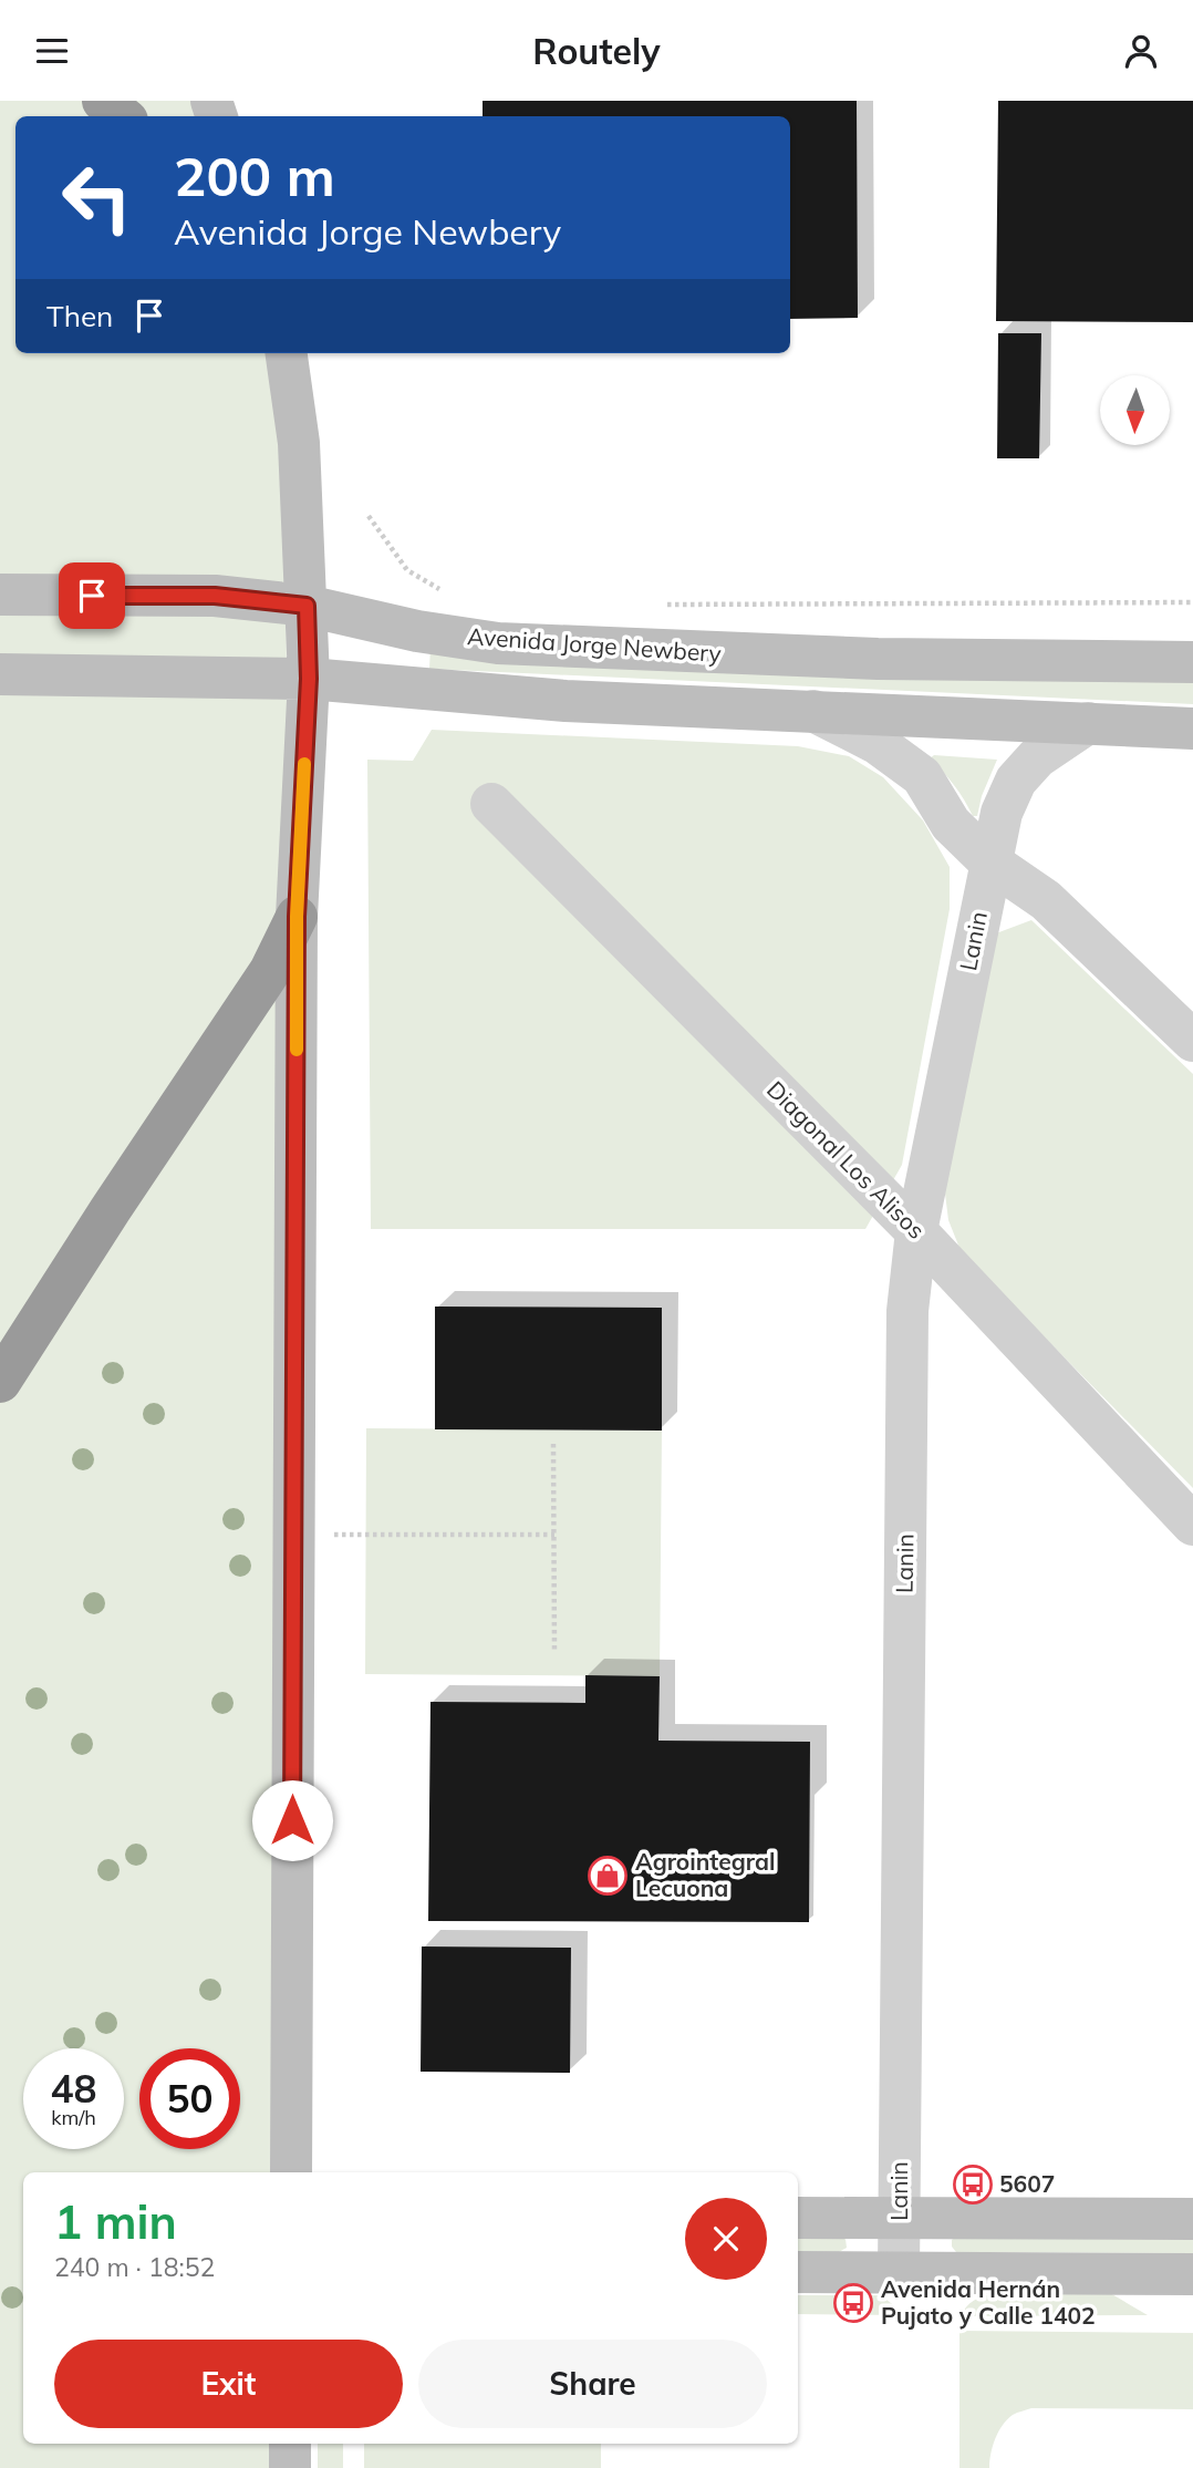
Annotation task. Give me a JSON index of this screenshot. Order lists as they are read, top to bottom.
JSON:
{
  "streets": {
    "main road": ["Avenida Jorge Newbery"],
    "street": ["Lanin", "Diagonal Los Alisos"]
  },
  "crossings": [
    ["Lanin", "Diagonal Los Alisos"]
  ],
  "places": {
    "shop": ["Agrointegral Lecuona"],
    "bus stop": ["5607", "Avenida Hernán Pujato y Calle 1402"]
  },
  "north": "bottom",
  "page": {
    "header": "Routely",
    "turn": ["200 m", "Avenida Jorge Newbery"],
    "then": "Then",
    "speed": "48 km/h",
    "limit": "50",
    "heading": ["1 min", "240 m · 18:52"],
    "buttons": ["Exit", "Share"]
  }
}
